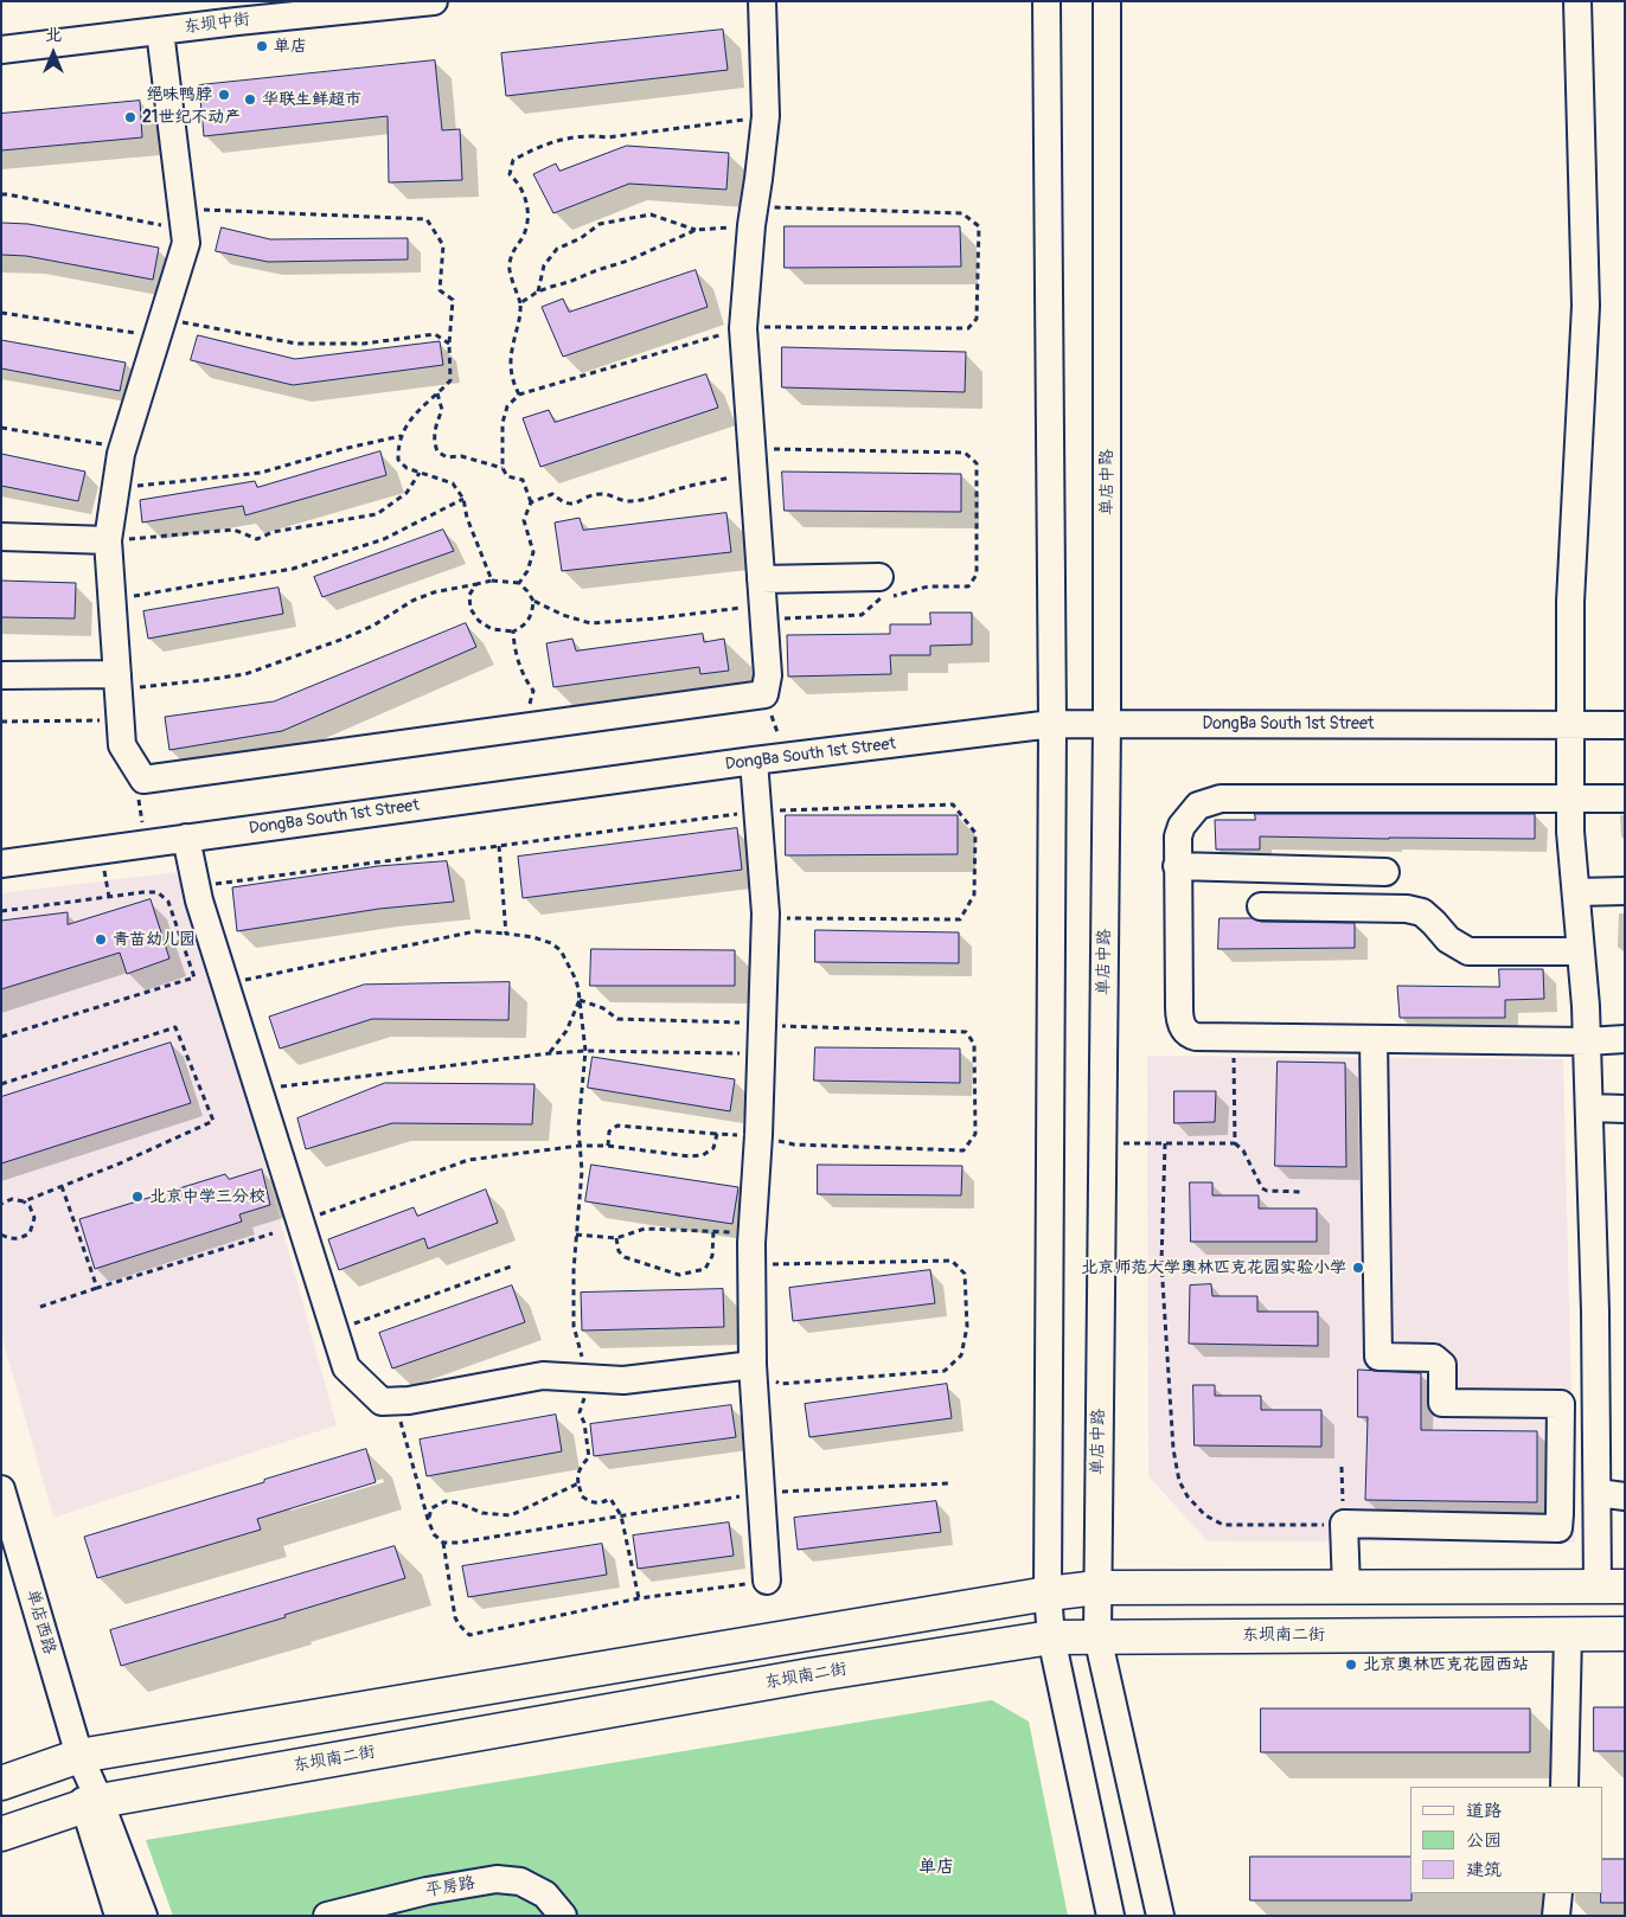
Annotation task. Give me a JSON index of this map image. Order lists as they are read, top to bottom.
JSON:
{
  "streets": {
    "main road": ["东坝南二街"],
    "street": [
      "东坝中街",
      "单店中路",
      "DongBa South 1st Street",
      "单店西路",
      "平房路"
    ]
  },
  "crossings": [
    ["单店中路", "DongBa South 1st Street"],
    ["单店中路", "东坝南二街"],
    ["单店西路", "东坝南二街"]
  ],
  "districts": ["单店"],
  "places": [
    "单店",
    "绝味鸭脖",
    "华联生鲜超市",
    "21世纪不动产",
    "青苗幼儿园",
    "北京中学三分校",
    "北京师范大学奥林匹克花园实验小学",
    "北京奥林匹克花园西站"
  ],
  "legend": ["道路", "公园", "建筑"],
  "north": "top"
}
